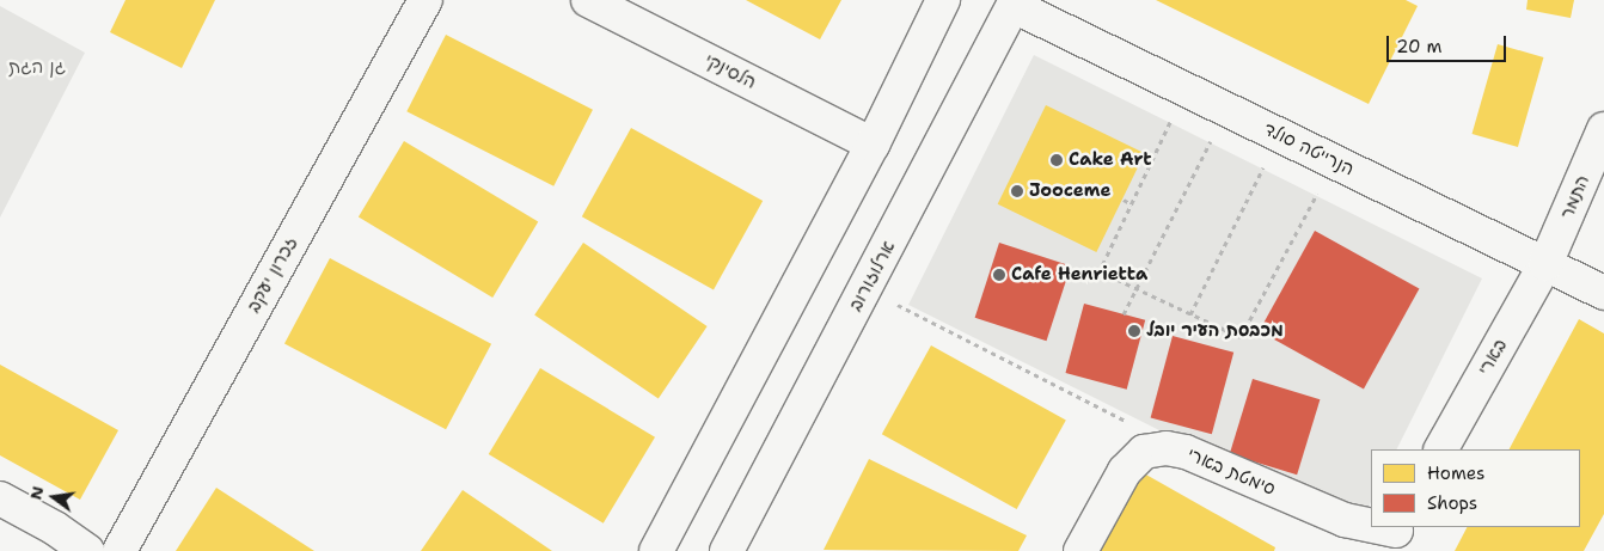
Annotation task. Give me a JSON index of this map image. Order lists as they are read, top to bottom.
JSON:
{
  "streets": {
    "street": [
      "הלסינקי",
      "הנרייטה סולד",
      "התמר",
      "זכרון יעקב",
      "ארלוזורוב",
      "בארי",
      "סימטת בארי"
    ]
  },
  "crossings": [
    ["הנרייטה סולד", "התמר"],
    ["הנרייטה סולד", "ארלוזורוב"],
    ["הנרייטה סולד", "בארי"],
    ["התמר", "בארי"]
  ],
  "parks": ["גן הגת"],
  "places": [
    "Cake Art",
    "Jooceme",
    "Cafe Henrietta",
    "מכבסת העיר יובל"
  ],
  "legend": ["Homes", "Shops"],
  "scale_bar": "20 m",
  "north": "left"
}
